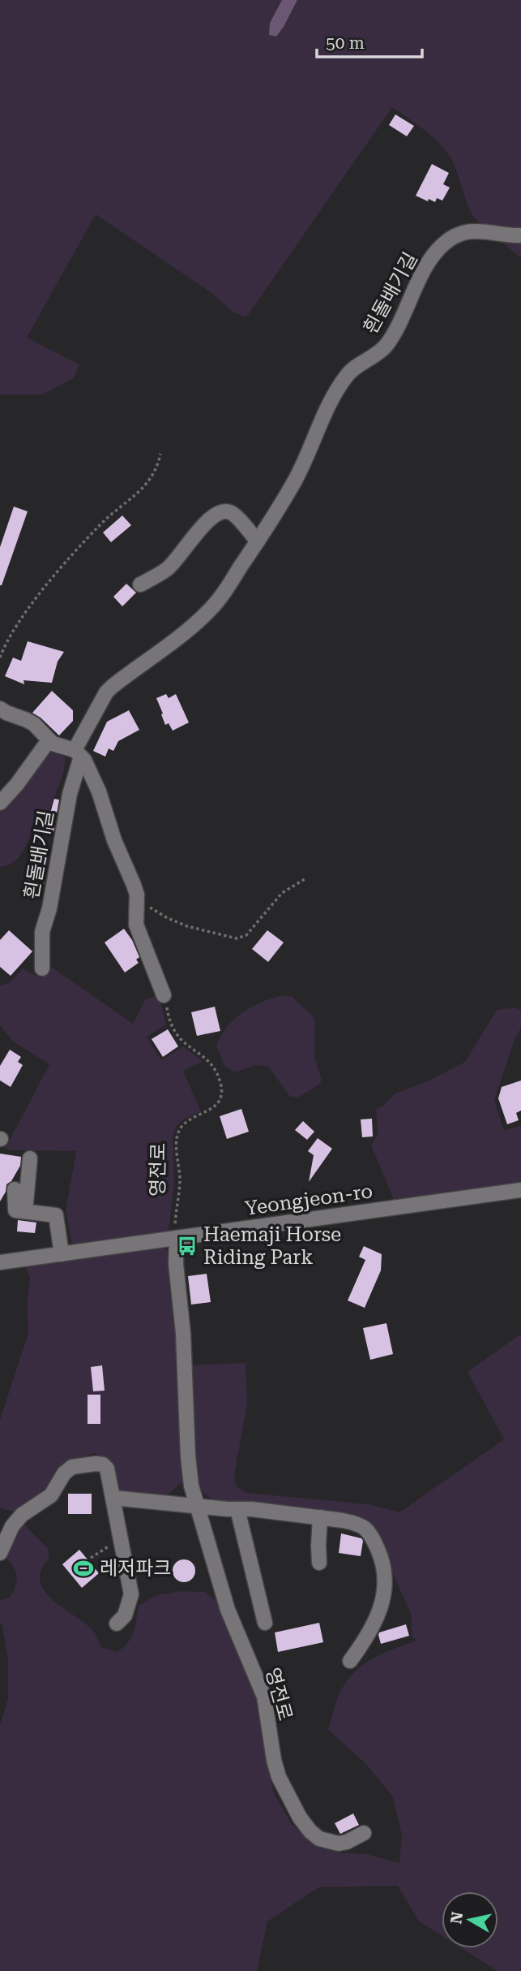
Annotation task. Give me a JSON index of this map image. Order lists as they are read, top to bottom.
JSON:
{
  "streets": {
    "street": ["흰돌배기길", "영전로", "Yeongjeon-ro"]
  },
  "crossings": [
    ["영전로", "Yeongjeon-ro"]
  ],
  "places": {
    "bus stop": ["Haemaji Horse Riding Park"],
    "sports": ["레저파크"]
  },
  "scale_bar": "50 m",
  "north": "left"
}
